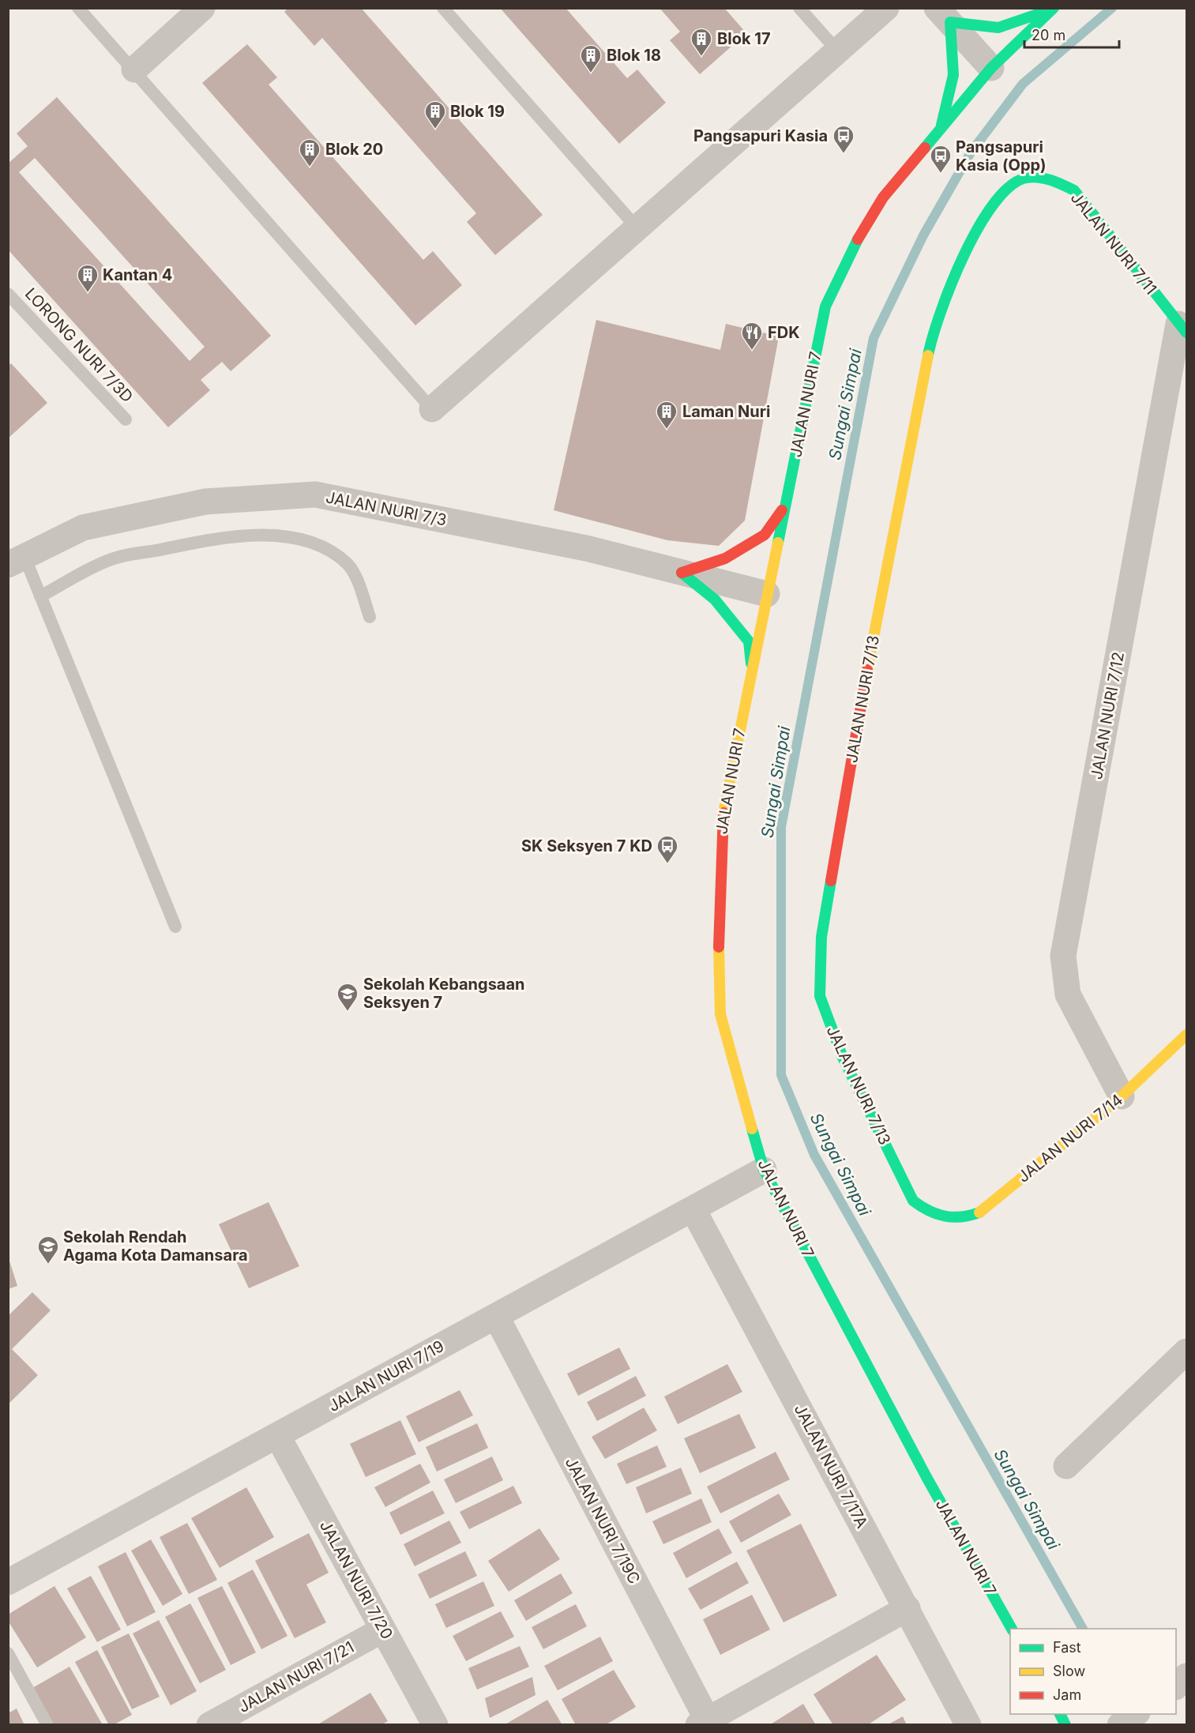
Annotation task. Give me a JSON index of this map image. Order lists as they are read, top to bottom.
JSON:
{
  "streets": {
    "street": [
      "JALAN NURI 7/11",
      "JALAN NURI 7",
      "JALAN NURI 7/3",
      "JALAN NURI 7/13",
      "JALAN NURI 7/12",
      "JALAN NURI 7/14",
      "JALAN NURI 7/19",
      "JALAN NURI 7/17A",
      "JALAN NURI 7/19C",
      "JALAN NURI 7/20",
      "JALAN NURI 7/21"
    ],
    "lane": ["LORONG NURI 7/3D"]
  },
  "crossings": [
    ["JALAN NURI 7/11", "JALAN NURI 7/13"],
    ["JALAN NURI 7/11", "JALAN NURI 7/12"],
    ["JALAN NURI 7", "JALAN NURI 7/3"],
    ["JALAN NURI 7", "JALAN NURI 7/19"],
    ["JALAN NURI 7/13", "JALAN NURI 7/14"],
    ["JALAN NURI 7/12", "JALAN NURI 7/14"],
    ["JALAN NURI 7/19", "JALAN NURI 7/17A"],
    ["JALAN NURI 7/19", "JALAN NURI 7/19C"],
    ["JALAN NURI 7/19", "JALAN NURI 7/20"],
    ["JALAN NURI 7/20", "JALAN NURI 7/21"]
  ],
  "water": ["Sungai Simpai"],
  "places": {
    "building": [
      "Blok 17",
      "Blok 18",
      "Blok 19",
      "Blok 20",
      "Kantan 4",
      "Laman Nuri"
    ],
    "bus stop": ["Pangsapuri Kasia", "Pangsapuri Kasia (Opp)", "SK Seksyen 7 KD"],
    "restaurant": ["FDK"],
    "school or university": ["Sekolah Kebangsaan Seksyen 7", "Sekolah Rendah Agama Kota Damansara"]
  },
  "legend": ["Fast", "Slow", "Jam"],
  "scale_bar": "20 m"
}
